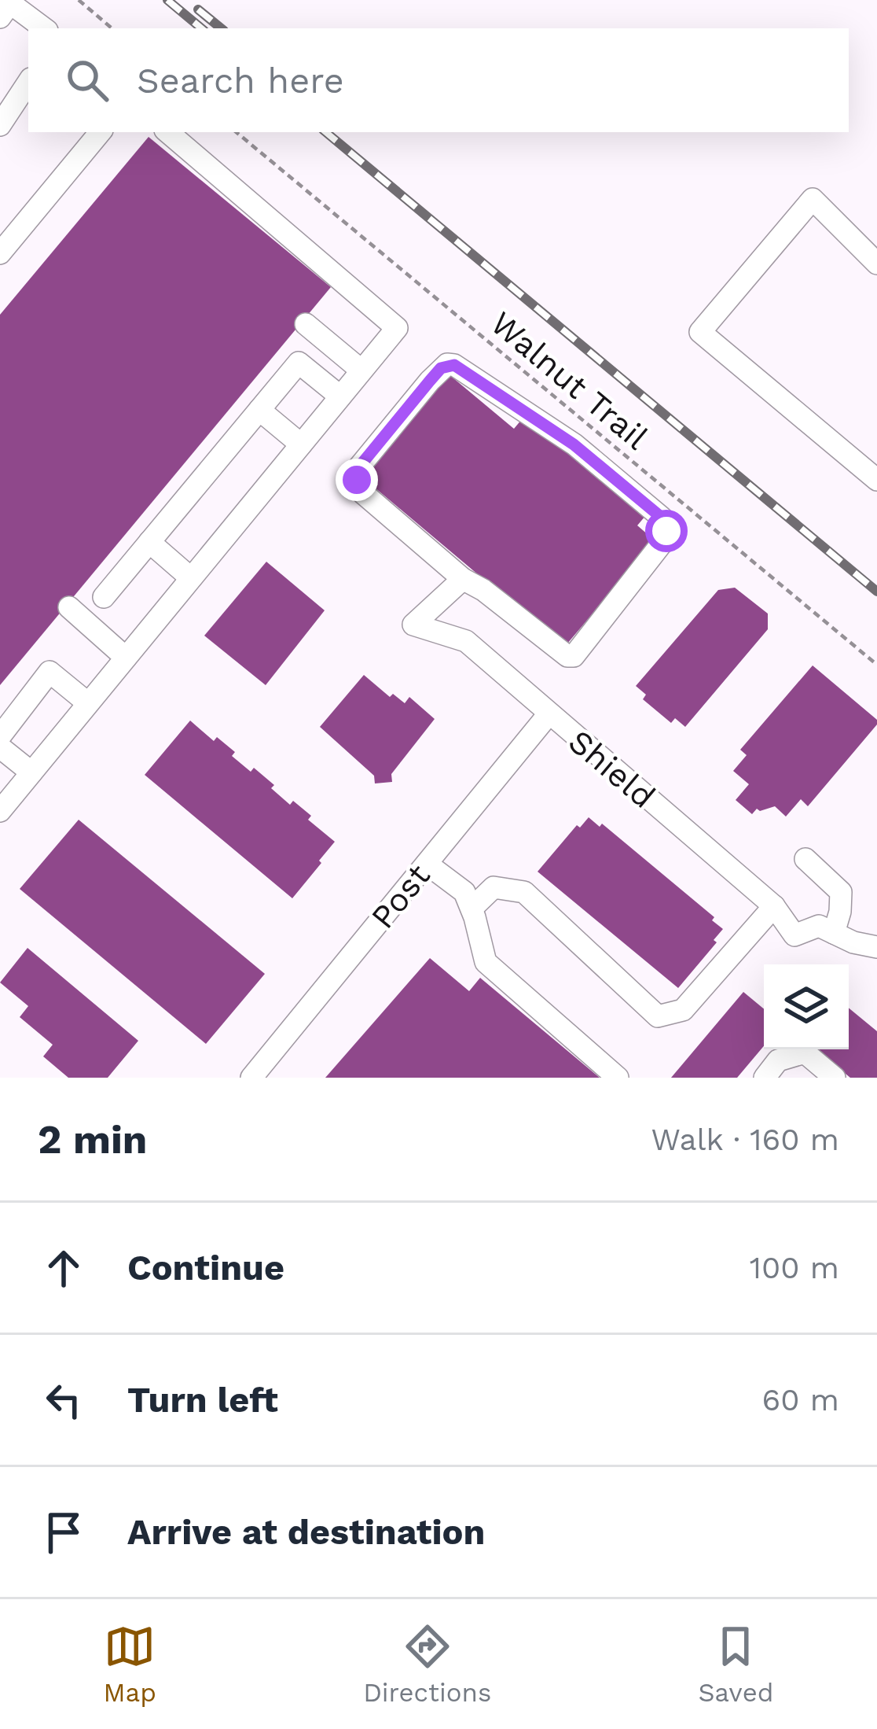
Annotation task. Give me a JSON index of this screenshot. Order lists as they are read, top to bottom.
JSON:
{
  "streets": {
    "street": ["Shield", "Post"],
    "path": ["Walnut Trail"]
  },
  "crossings": [
    ["Shield", "Post"]
  ],
  "page": {
    "search": "Search here",
    "heading": ["2 min", "Walk · 160 m"],
    "list": [
      ["Continue", "100 m"],
      ["Turn left", "60 m"],
      "Arrive at destination"
    ],
    "nav": ["Map", "Directions", "Saved"]
  }
}
